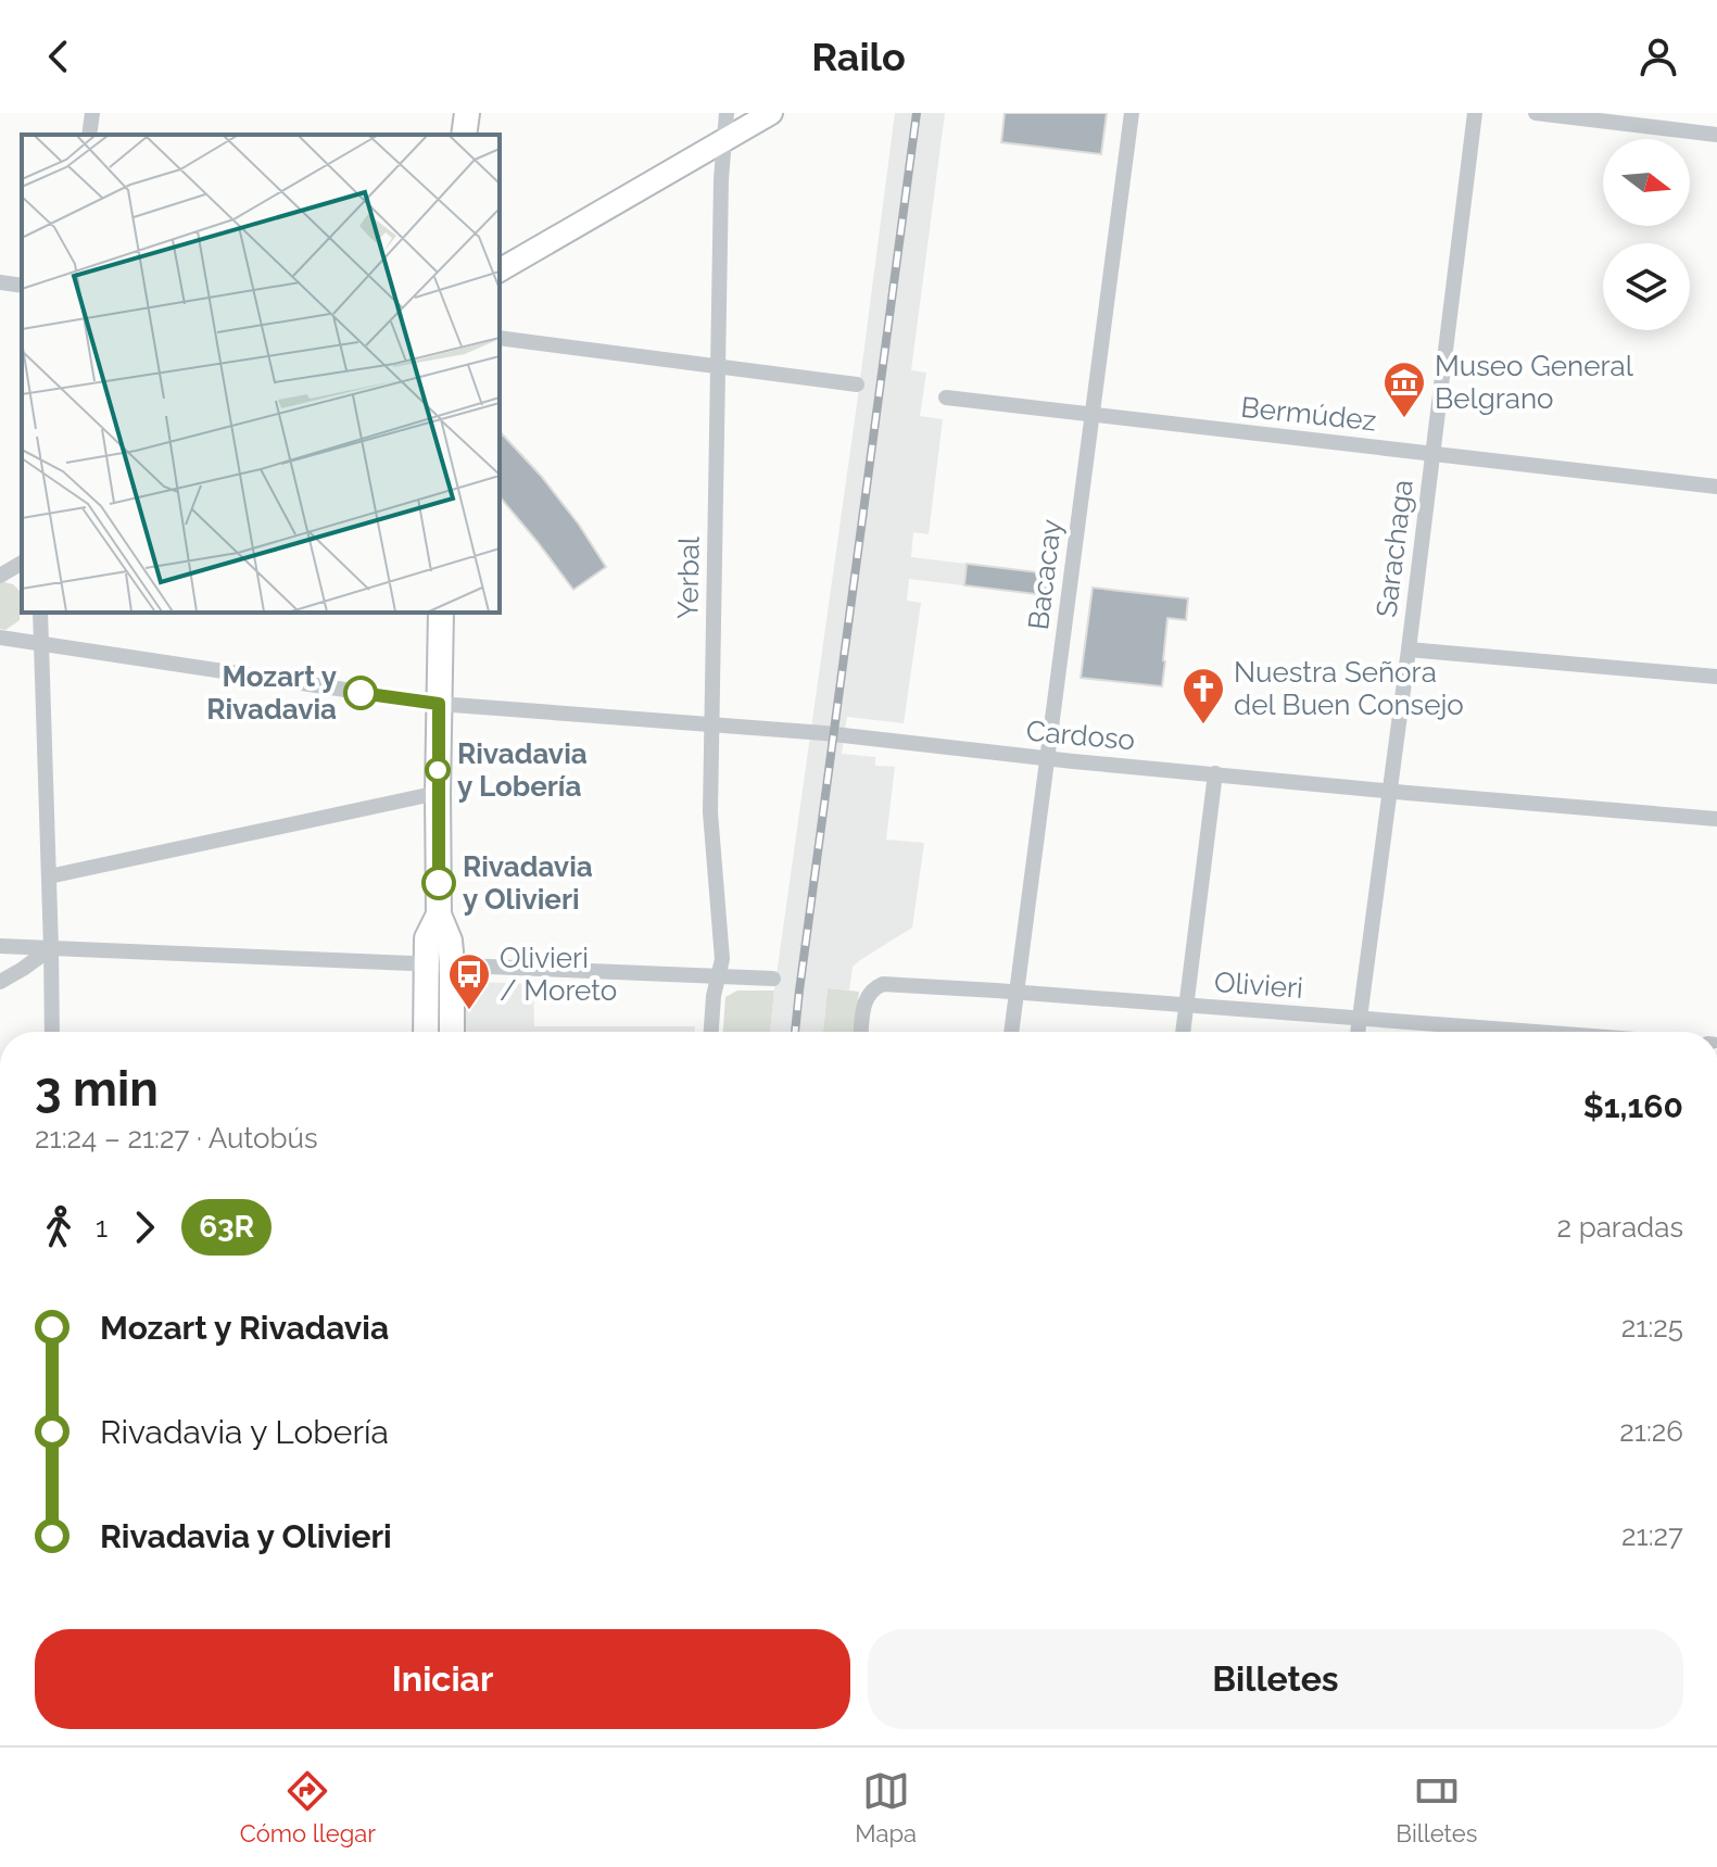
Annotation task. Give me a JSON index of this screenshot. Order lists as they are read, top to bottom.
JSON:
{
  "streets": {
    "street": [
      "Bermúdez",
      "Sarachaga",
      "Bacacay",
      "Yerbal",
      "Cardoso",
      "Olivieri"
    ]
  },
  "crossings": [
    ["Bermúdez", "Sarachaga"],
    ["Bermúdez", "Bacacay"],
    ["Sarachaga", "Cardoso"],
    ["Sarachaga", "Olivieri"],
    ["Bacacay", "Cardoso"],
    ["Bacacay", "Olivieri"],
    ["Yerbal", "Cardoso"]
  ],
  "places": {
    "museum": ["Museo General Belgrano"],
    "other": ["Mozart y Rivadavia", "Rivadavia y Lobería", "Rivadavia y Olivieri"],
    "church": ["Nuestra Señora del Buen Consejo"],
    "bus stop": ["Olivieri / Moreto"]
  },
  "lines": ["bus line 63R"],
  "north": "right",
  "page": {
    "header": "Railo",
    "heading": ["3 min", "21:24 – 21:27 · Autobús", "$1,160"],
    "legs": ["1", "63R", "2 paradas"],
    "list": [
      {
        "name": "Mozart y Rivadavia",
        "value": "21:25"
      },
      {
        "name": "Rivadavia y Lobería",
        "value": "21:26"
      },
      {
        "name": "Rivadavia y Olivieri",
        "value": "21:27"
      }
    ],
    "buttons": ["Iniciar", "Billetes"],
    "tabs": ["Cómo llegar", "Mapa", "Billetes"]
  }
}
